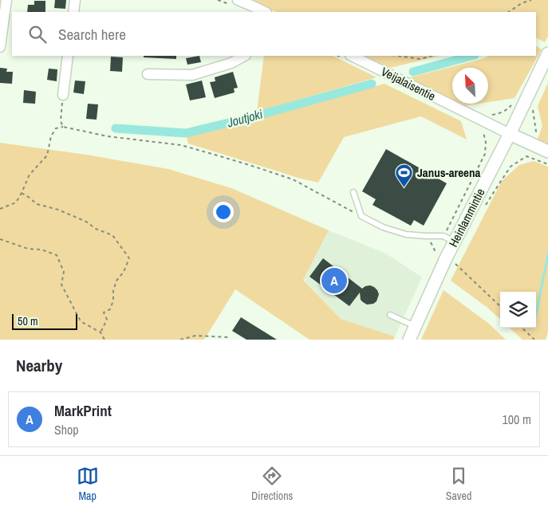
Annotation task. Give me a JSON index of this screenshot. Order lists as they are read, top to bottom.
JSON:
{
  "streets": {
    "street": ["Veijalaisentie", "Heinlammintie"]
  },
  "crossings": [
    ["Veijalaisentie", "Heinlammintie"]
  ],
  "water": ["Joutjoki"],
  "places": {
    "sports": ["Janus-areena"]
  },
  "scale_bar": "50 m",
  "north": "top left",
  "page": {
    "search": "Search here",
    "pins": "A",
    "scale": "50 m",
    "heading": "Nearby",
    "list": [
      {
        "mark": "A",
        "name": "MarkPrint",
        "note": "Shop",
        "value": "100 m"
      }
    ],
    "nav": ["Map", "Directions", "Saved"]
  }
}
